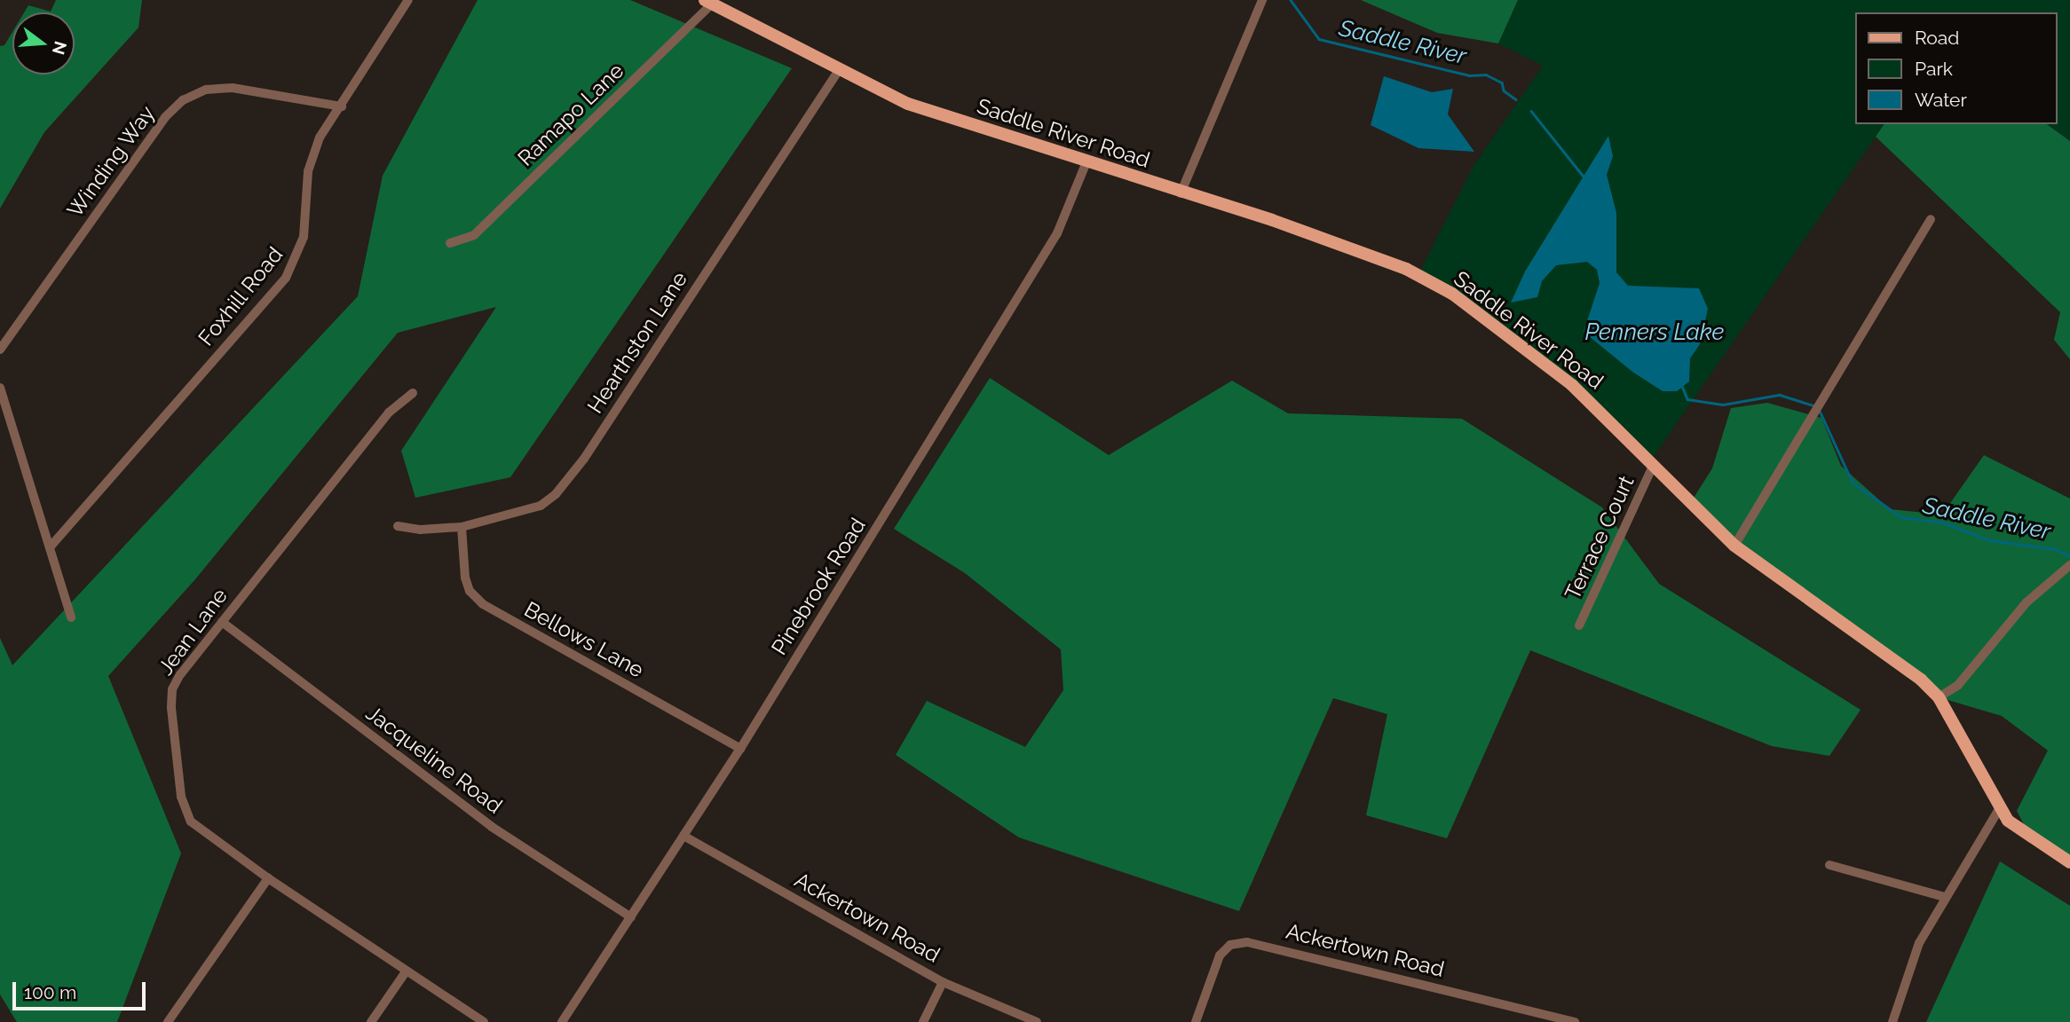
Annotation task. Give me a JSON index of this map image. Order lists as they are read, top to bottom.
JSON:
{
  "streets": {
    "main road": ["Saddle River Road"],
    "street": [
      "Ramapo Lane",
      "Winding Way",
      "Foxhill Road",
      "Hearthston Lane",
      "Terrace Court",
      "Pinebrook Road",
      "Jean Lane",
      "Bellows Lane",
      "Jacqueline Road",
      "Ackertown Road"
    ]
  },
  "crossings": [
    ["Ramapo Lane", "Saddle River Road"],
    ["Saddle River Road", "Hearthston Lane"],
    ["Saddle River Road", "Terrace Court"],
    ["Saddle River Road", "Pinebrook Road"],
    ["Winding Way", "Foxhill Road"],
    ["Hearthston Lane", "Bellows Lane"],
    ["Pinebrook Road", "Bellows Lane"],
    ["Pinebrook Road", "Jacqueline Road"],
    ["Pinebrook Road", "Ackertown Road"],
    ["Jean Lane", "Jacqueline Road"]
  ],
  "water": ["Saddle River", "Penners Lake"],
  "legend": ["Road", "Park", "Water"],
  "scale_bar": "100 m",
  "north": "right"
}
